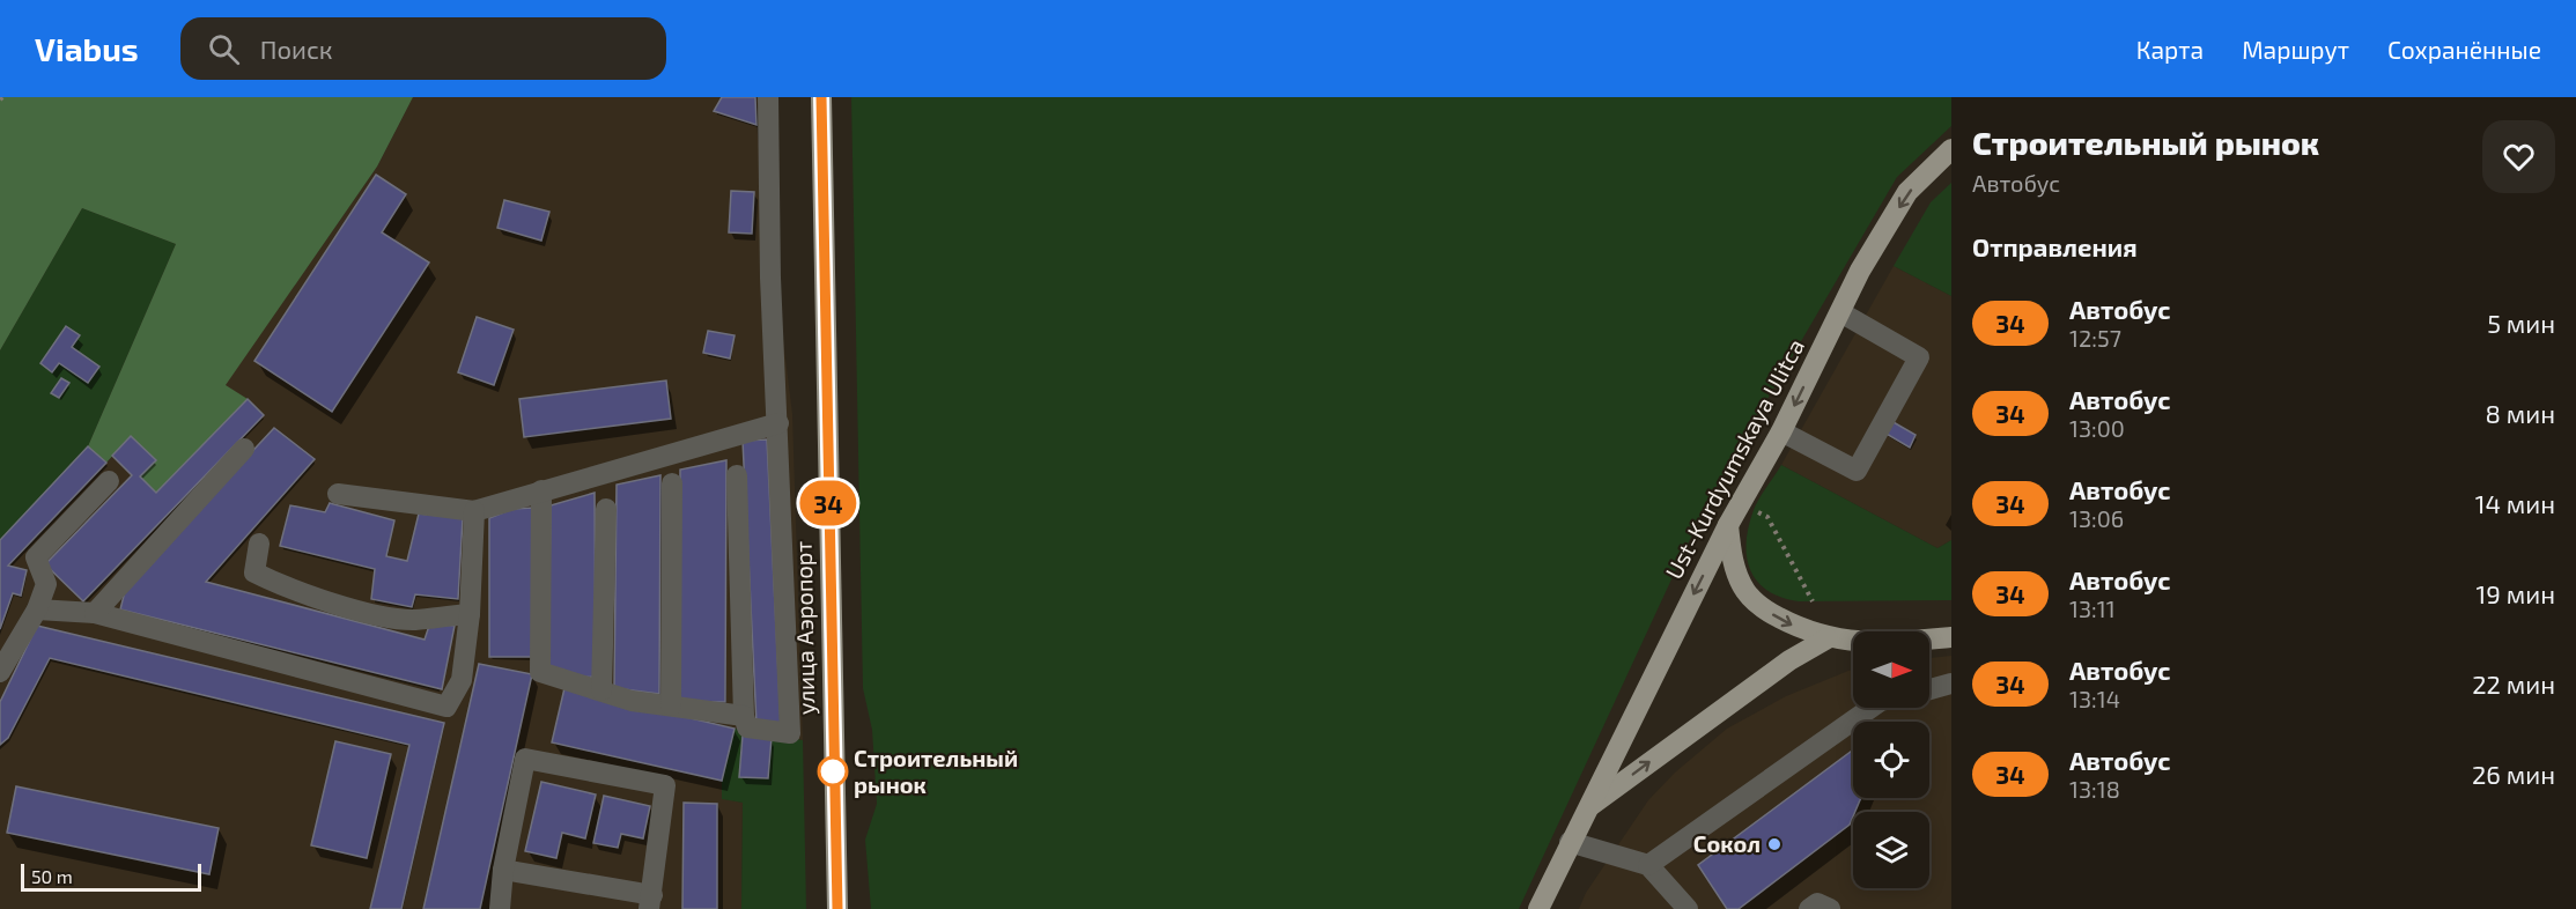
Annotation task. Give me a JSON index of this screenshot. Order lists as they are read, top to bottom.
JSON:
{
  "streets": {
    "main road": ["Ust-Kurdyumskaya Ulitca", "улица Аэропорт"]
  },
  "places": ["Строительный рынок", "Сокол"],
  "lines": ["bus line 34"],
  "scale_bar": "50 m",
  "north": "right",
  "page": {
    "header": "Viabus",
    "search": "Поиск",
    "nav": ["Карта", "Маршрут", "Сохранённые"],
    "on_map": "34",
    "heading": [
      ["Строительный рынок", "Автобус"],
      "Отправления"
    ],
    "list": [
      {
        "mark": "34",
        "name": "Автобус",
        "note": "12:57",
        "value": "5 мин"
      },
      {
        "mark": "34",
        "name": "Автобус",
        "note": "13:00",
        "value": "8 мин"
      },
      {
        "mark": "34",
        "name": "Автобус",
        "note": "13:06",
        "value": "14 мин"
      },
      {
        "mark": "34",
        "name": "Автобус",
        "note": "13:11",
        "value": "19 мин"
      },
      {
        "mark": "34",
        "name": "Автобус",
        "note": "13:14",
        "value": "22 мин"
      },
      {
        "mark": "34",
        "name": "Автобус",
        "note": "13:18",
        "value": "26 мин"
      }
    ],
    "scale": "50 m"
  }
}
